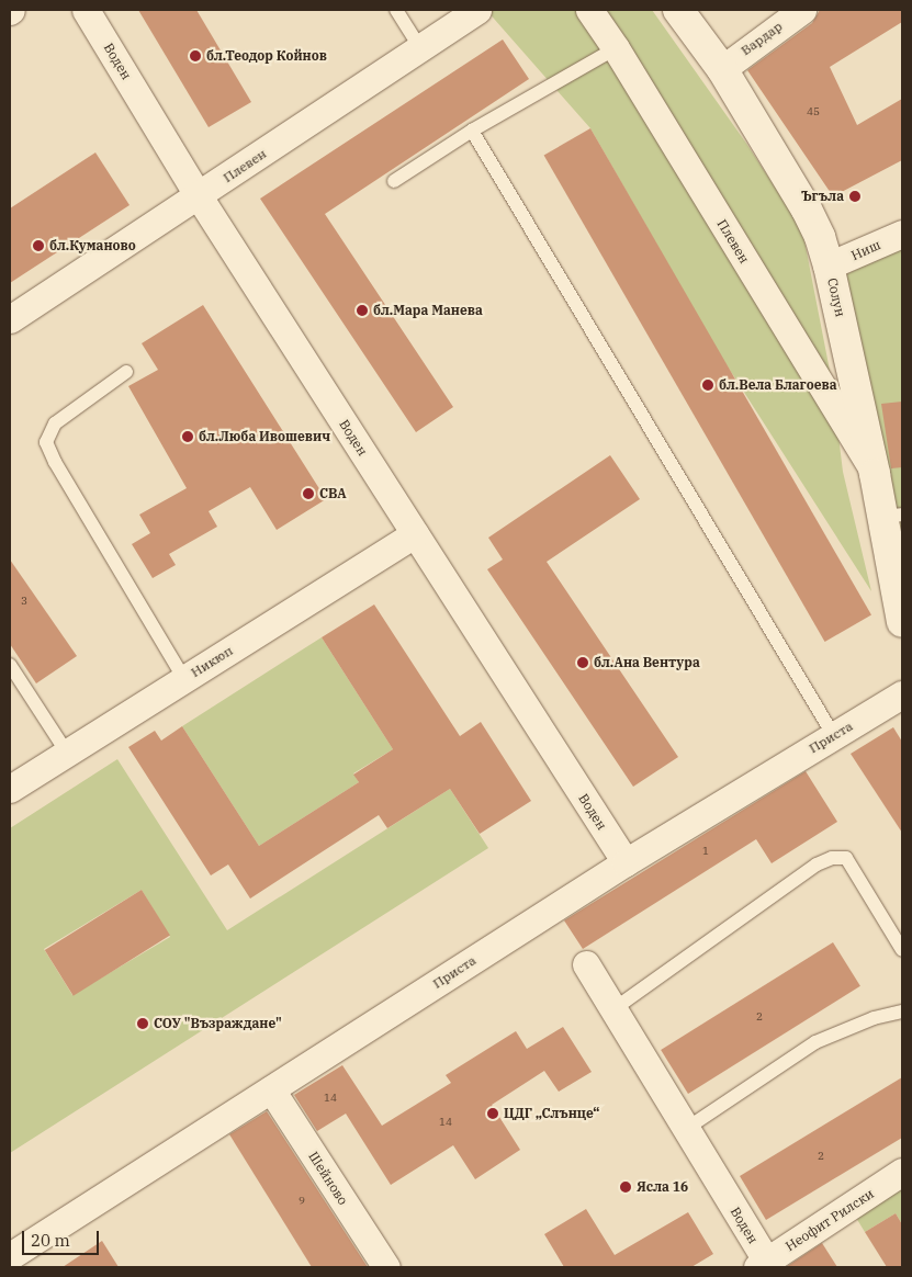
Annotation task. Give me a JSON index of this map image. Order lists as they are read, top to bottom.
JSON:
{
  "streets": {
    "street": [
      "Вардар",
      "Воден",
      "Плевен",
      "Ниш",
      "Солун",
      "Никюп",
      "Приста",
      "Шейново",
      "Неофит Рилски"
    ]
  },
  "crossings": [
    ["Вардар", "Солун"],
    ["Воден", "Плевен"],
    ["Воден", "Никюп"],
    ["Воден", "Приста"],
    ["Воден", "Неофит Рилски"],
    ["Плевен", "Солун"],
    ["Ниш", "Солун"],
    ["Приста", "Шейново"]
  ],
  "places": [
    "бл.Теодор Койнов",
    "Ъгъла",
    "бл.Куманово",
    "бл.Мара Манева",
    "бл.Вела Благоева",
    "бл.Люба Ивошевич",
    "CBA",
    "бл.Ана Вентура",
    "СОУ \"Възраждане\"",
    "ЦДГ „Слънце“",
    "Ясла 16"
  ],
  "house_numbers": [
    "45",
    "3",
    "1",
    "2",
    "14",
    "14",
    "2",
    "9"
  ],
  "scale_bar": "20 m"
}
